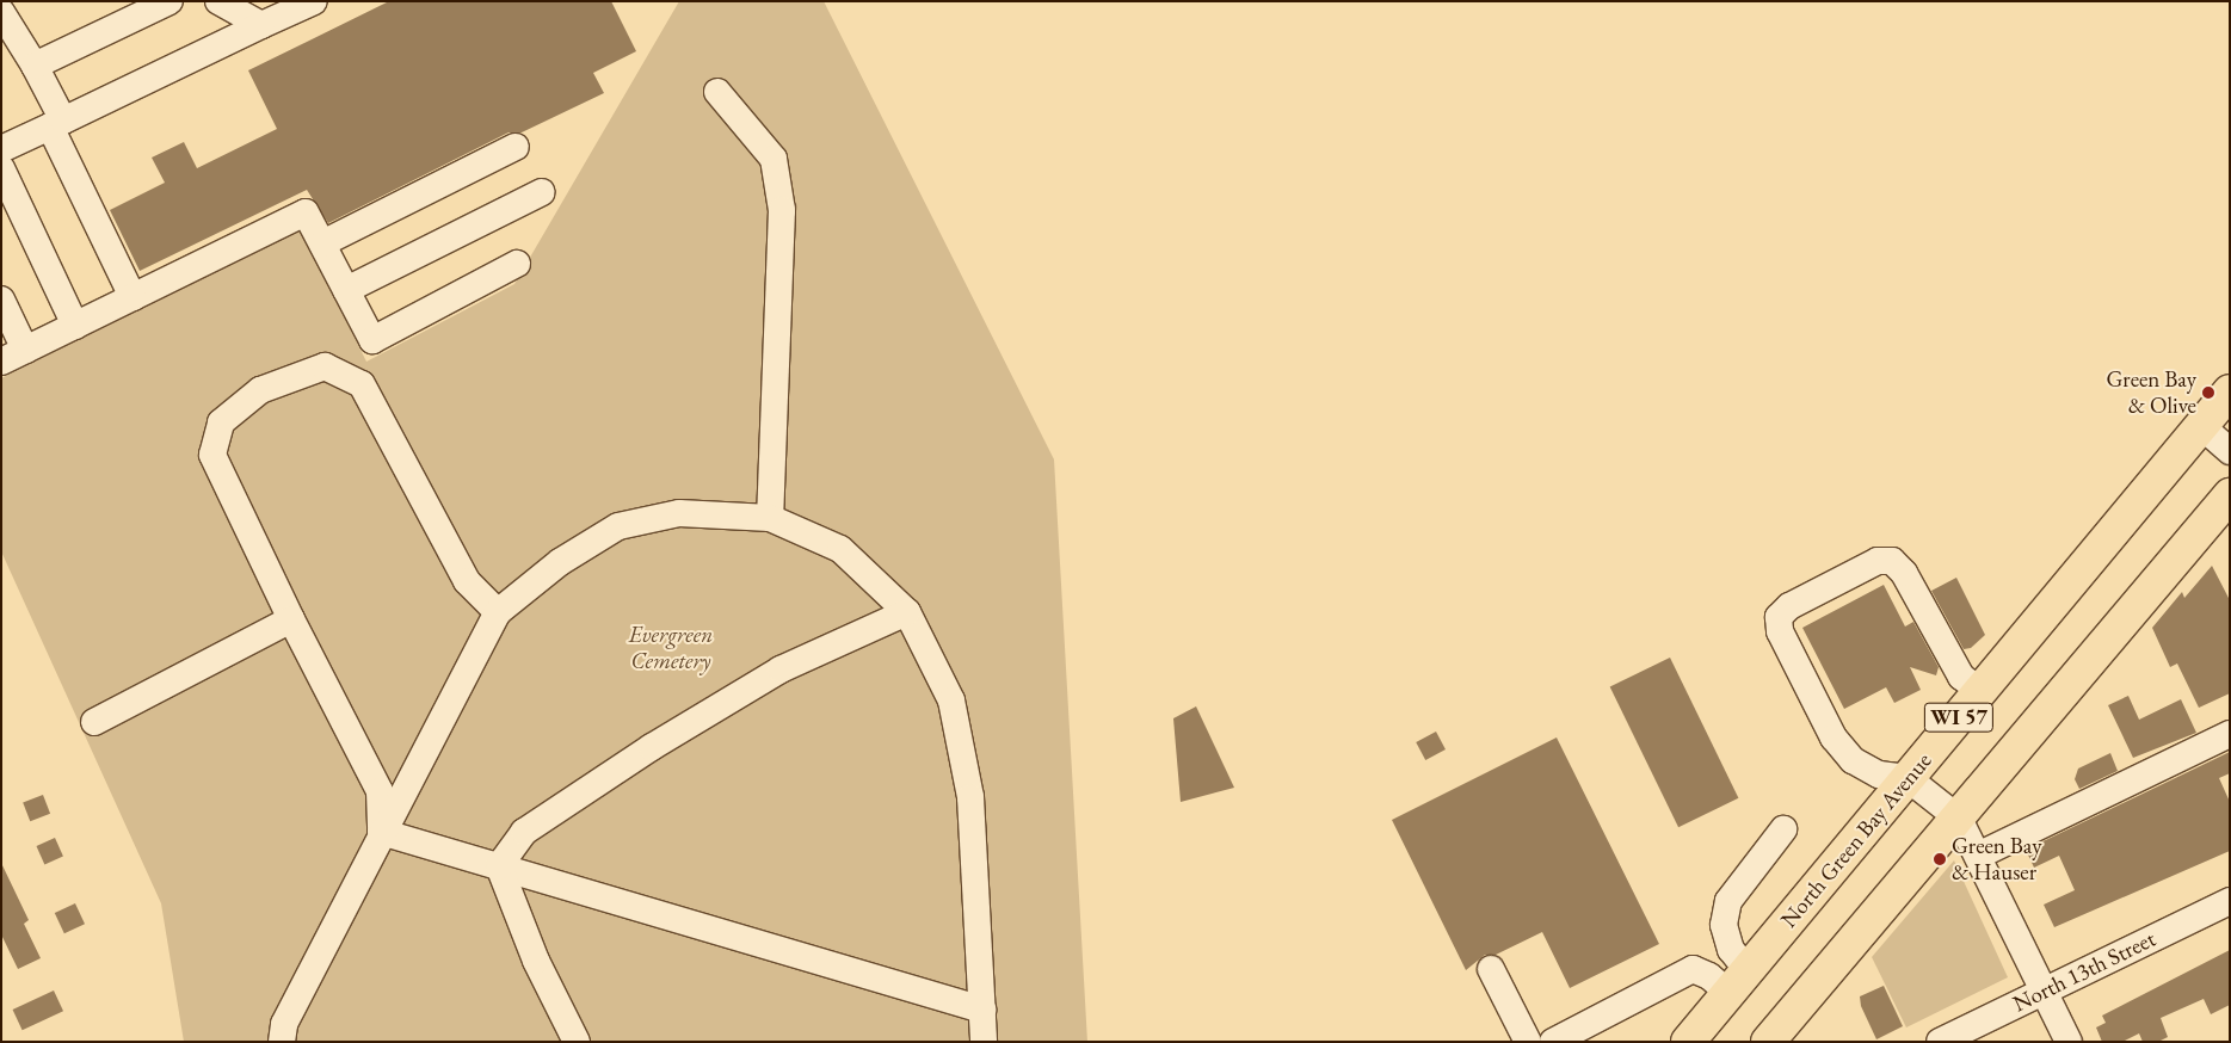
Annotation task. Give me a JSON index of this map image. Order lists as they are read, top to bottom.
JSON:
{
  "streets": {
    "main road": ["WI 57", "North Green Bay Avenue"],
    "street": ["North 13th Street"]
  },
  "parks": ["Evergreen Cemetery"],
  "places": ["Green Bay & Olive", "Green Bay & Hauser"]
}
